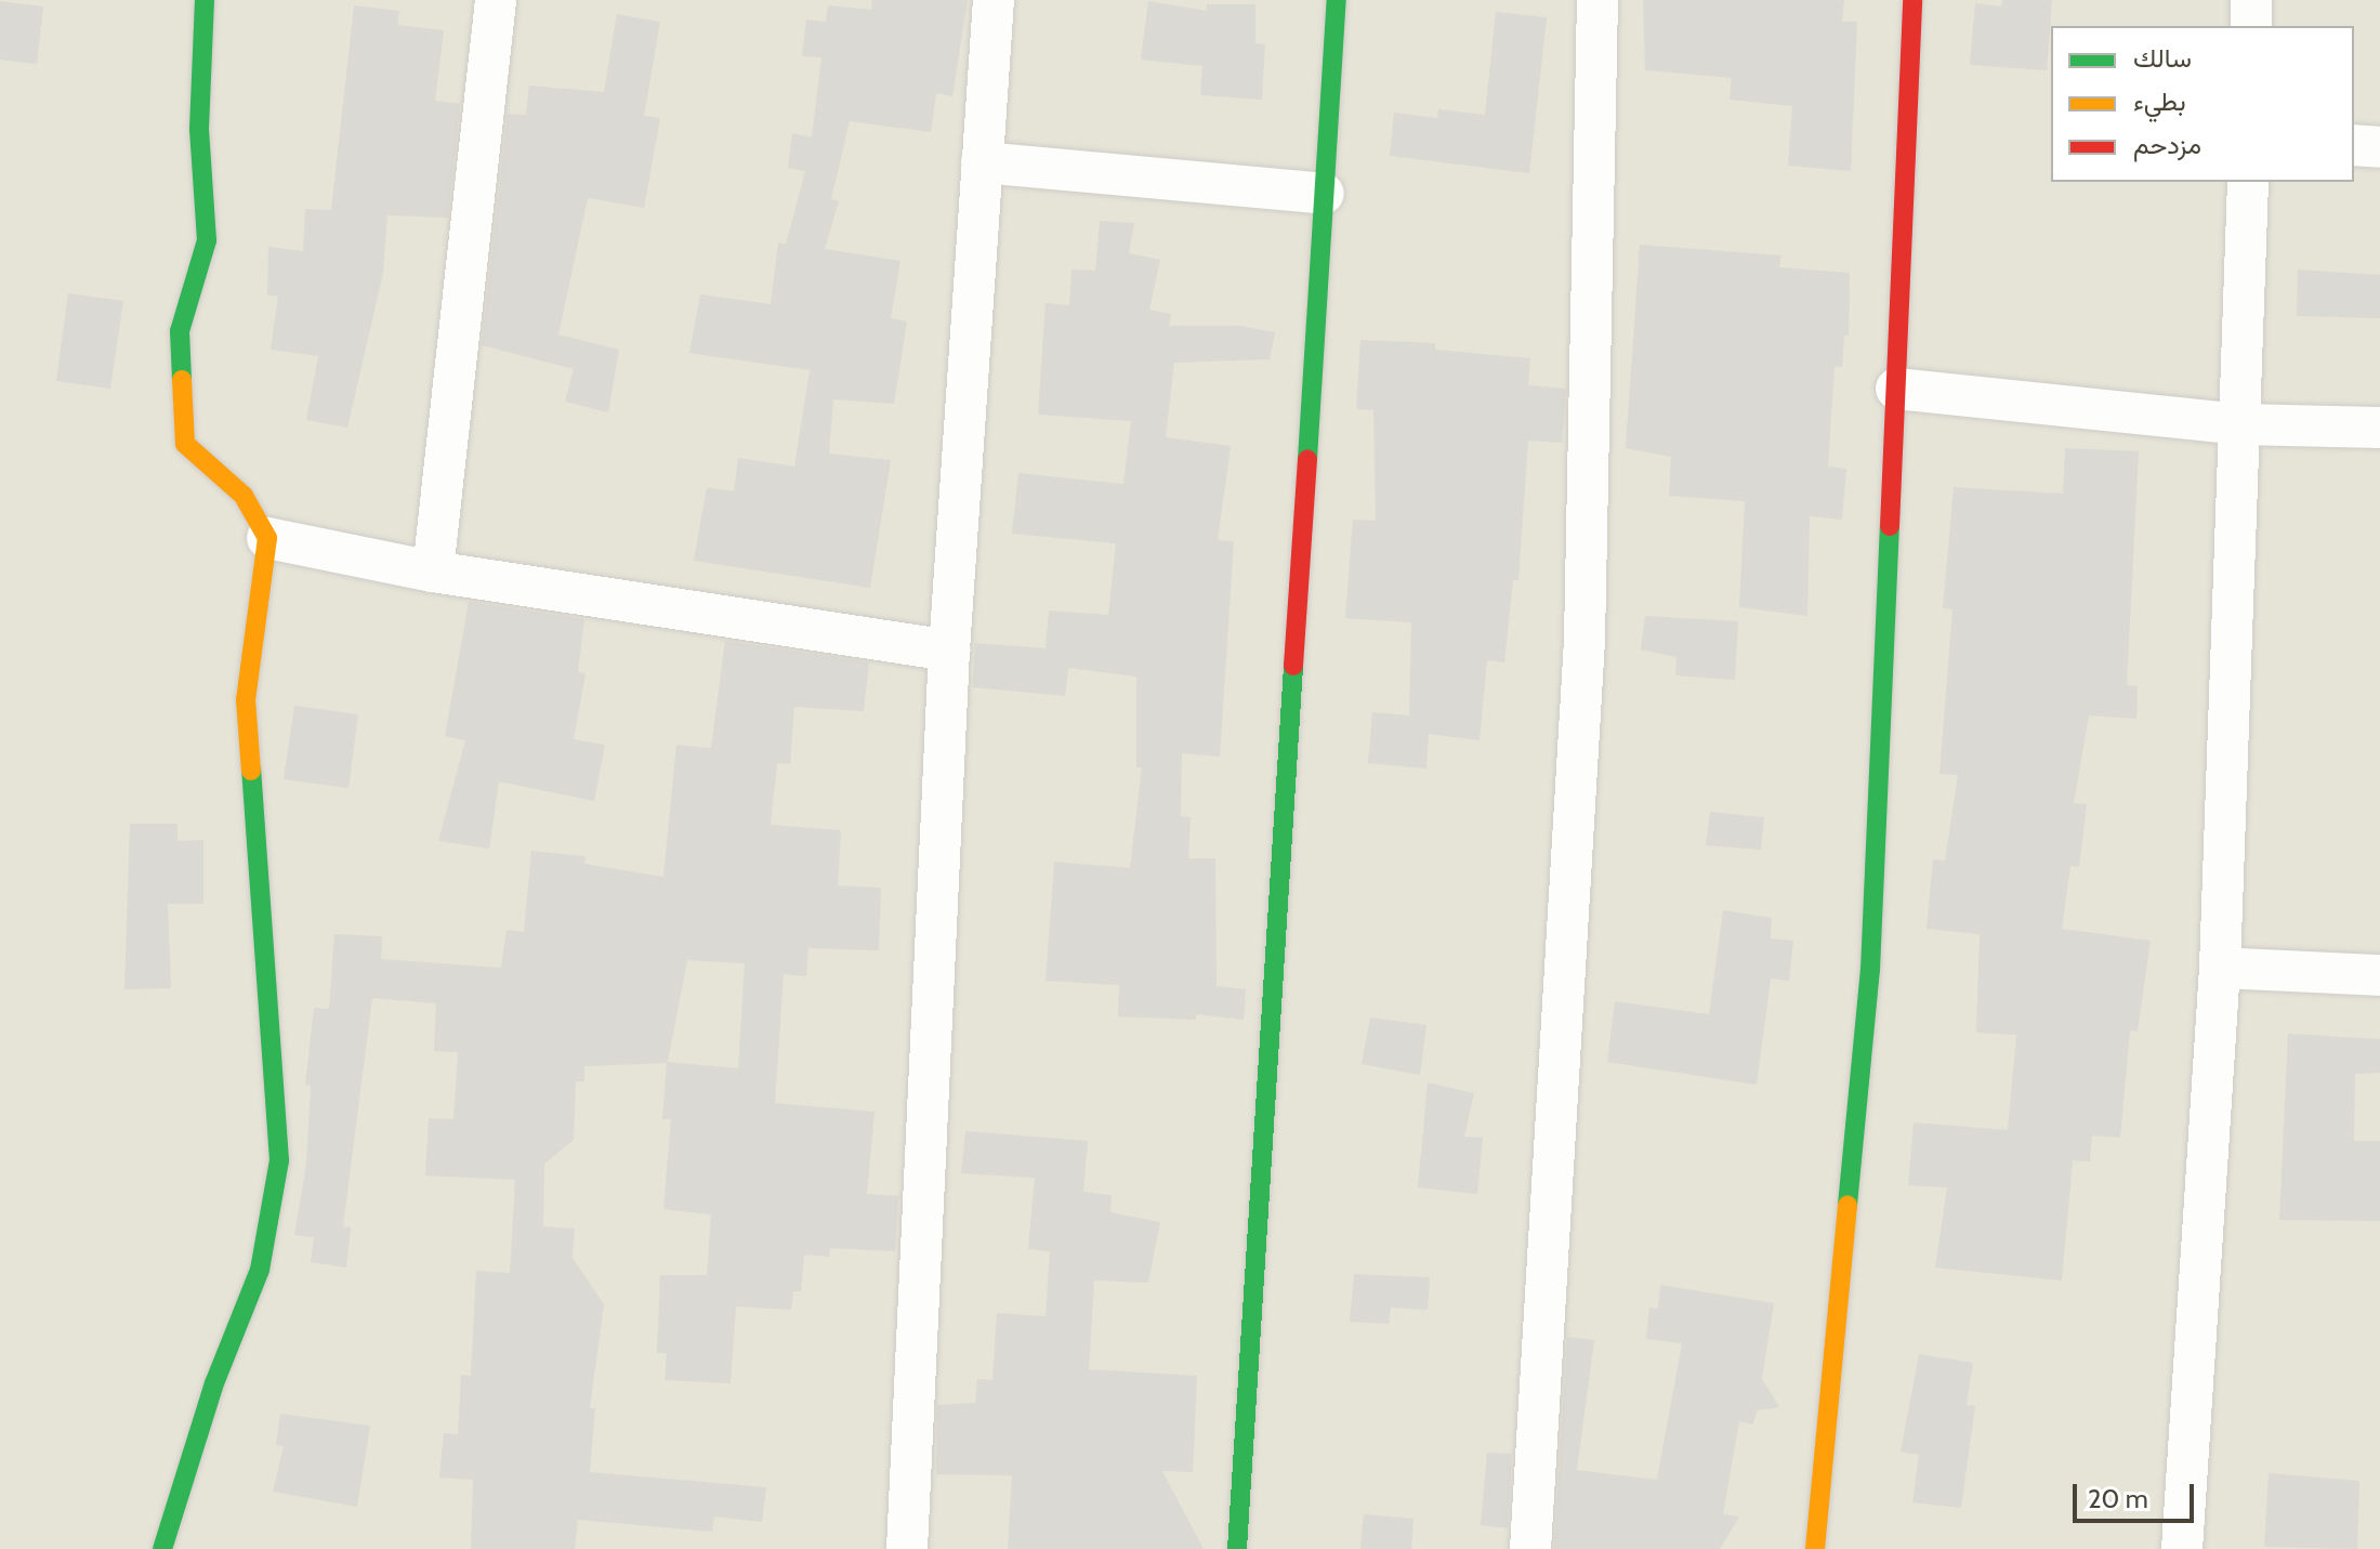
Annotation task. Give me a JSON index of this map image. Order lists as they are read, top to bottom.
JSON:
{
  "legend": ["سالك", "بطيء", "مزدحم"],
  "scale_bar": "20 m"
}
